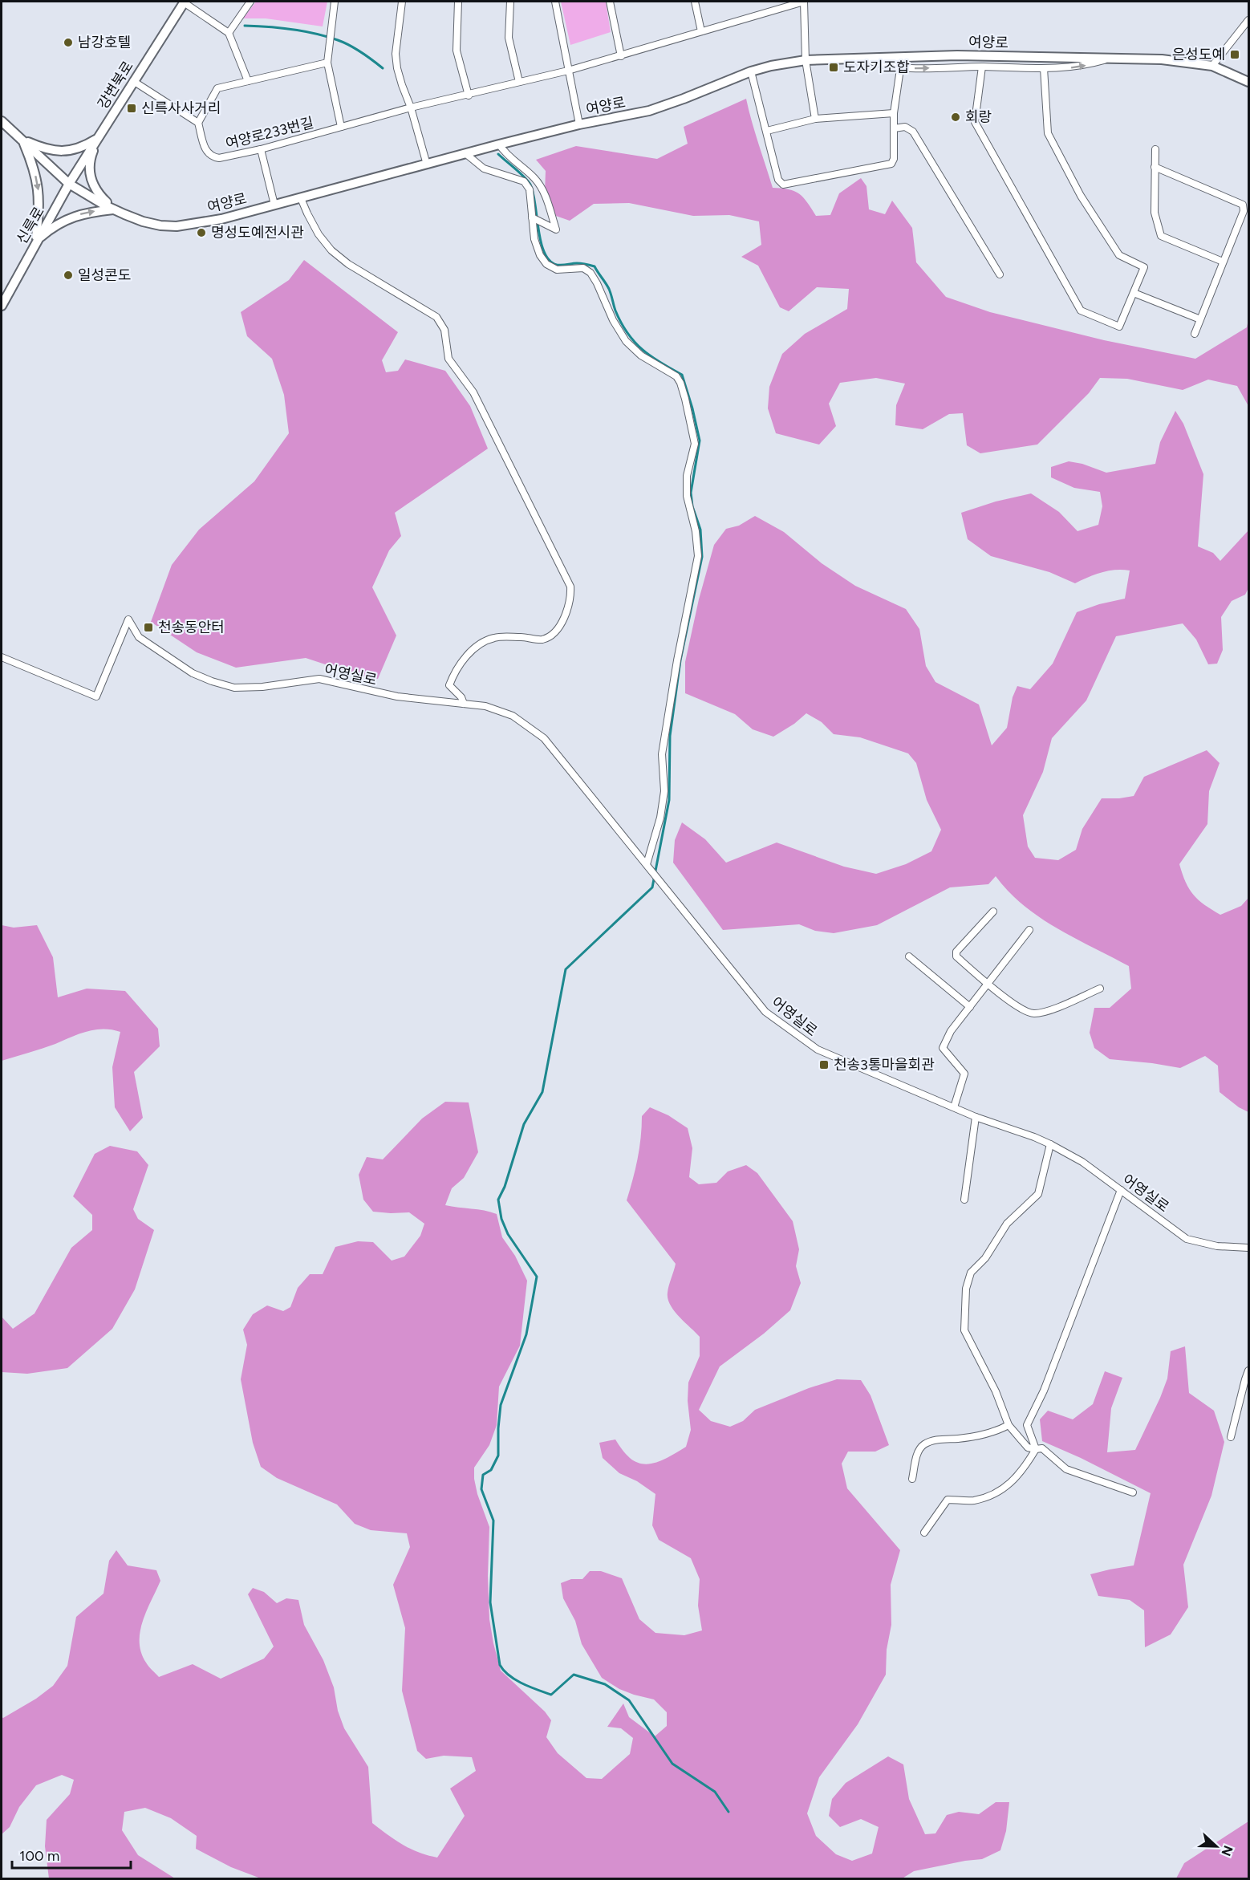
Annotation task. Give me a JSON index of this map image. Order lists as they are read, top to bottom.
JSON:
{
  "streets": {
    "street": [
      "여양로",
      "강변북로",
      "여양로233번길",
      "신륵로",
      "어영실로"
    ]
  },
  "crossings": [
    ["여양로", "강변북로"],
    ["여양로", "신륵로"],
    ["강변북로", "신륵로"]
  ],
  "places": {
    "other": [
      "남강호텔",
      "회랑",
      "명성도예전시관",
      "일성콘도"
    ],
    "transit": [
      "은성도예",
      "도자기조합",
      "신륵사사거리",
      "천송동안터",
      "천송3통마을회관"
    ]
  },
  "scale_bar": "100 m",
  "north": "right"
}
